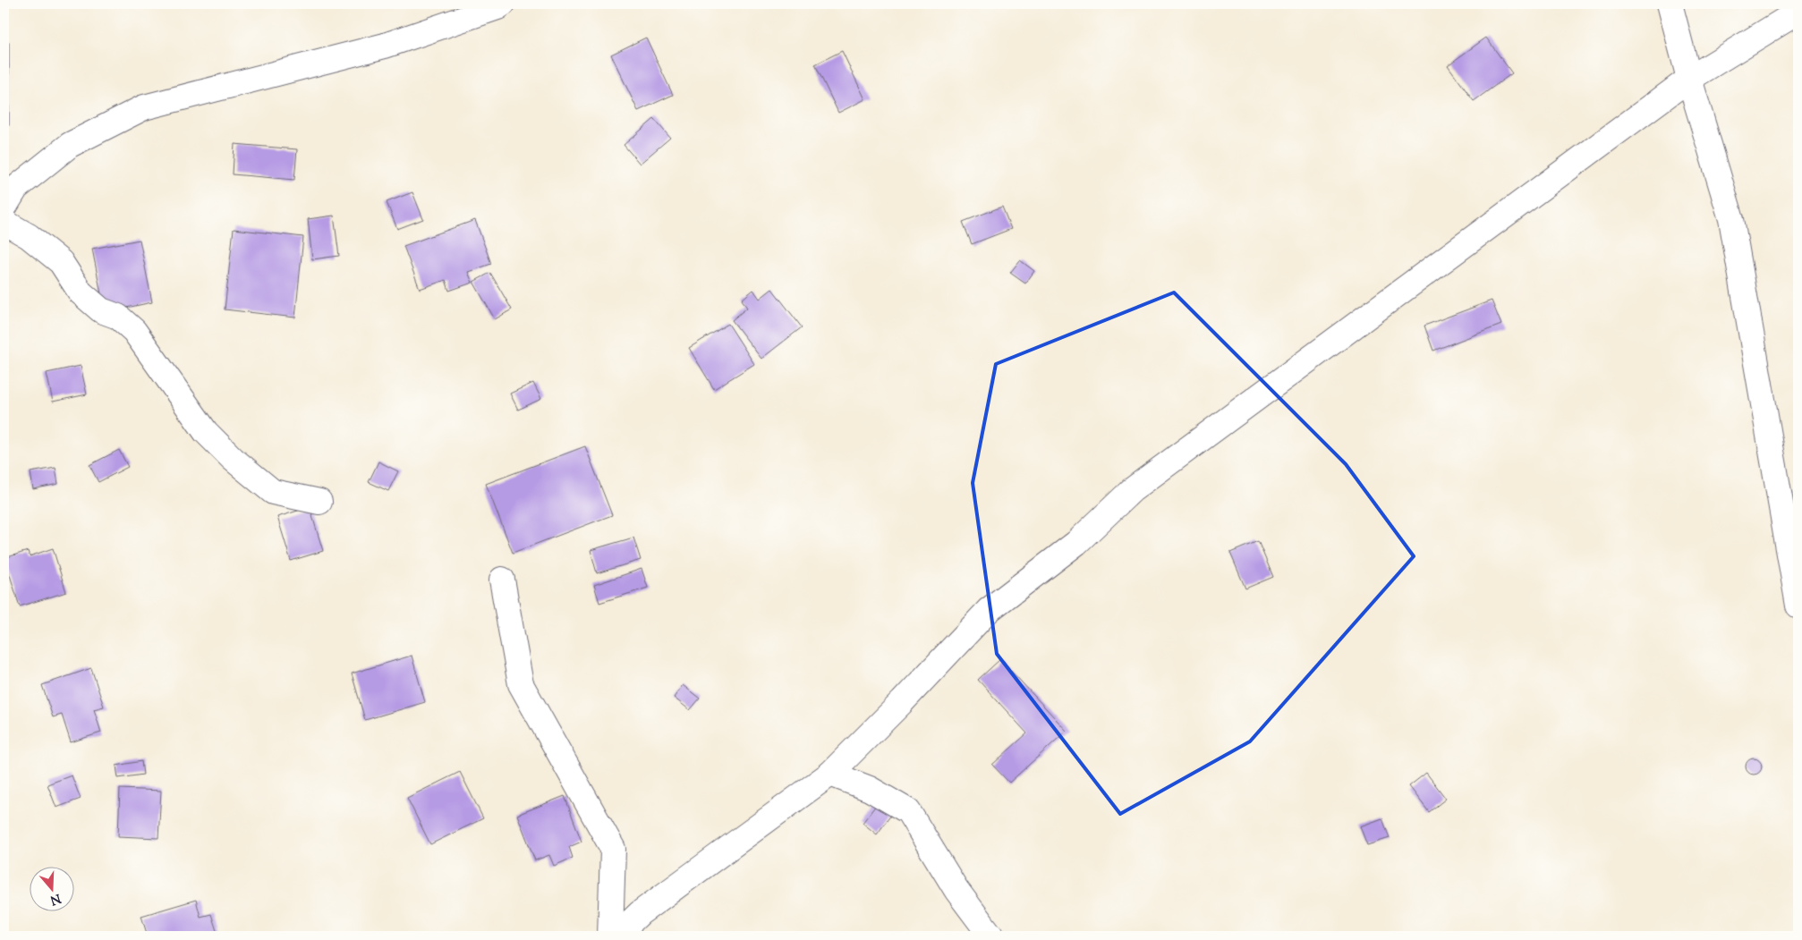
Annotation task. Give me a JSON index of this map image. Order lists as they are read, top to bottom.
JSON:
{
  "north": "bottom"
}
